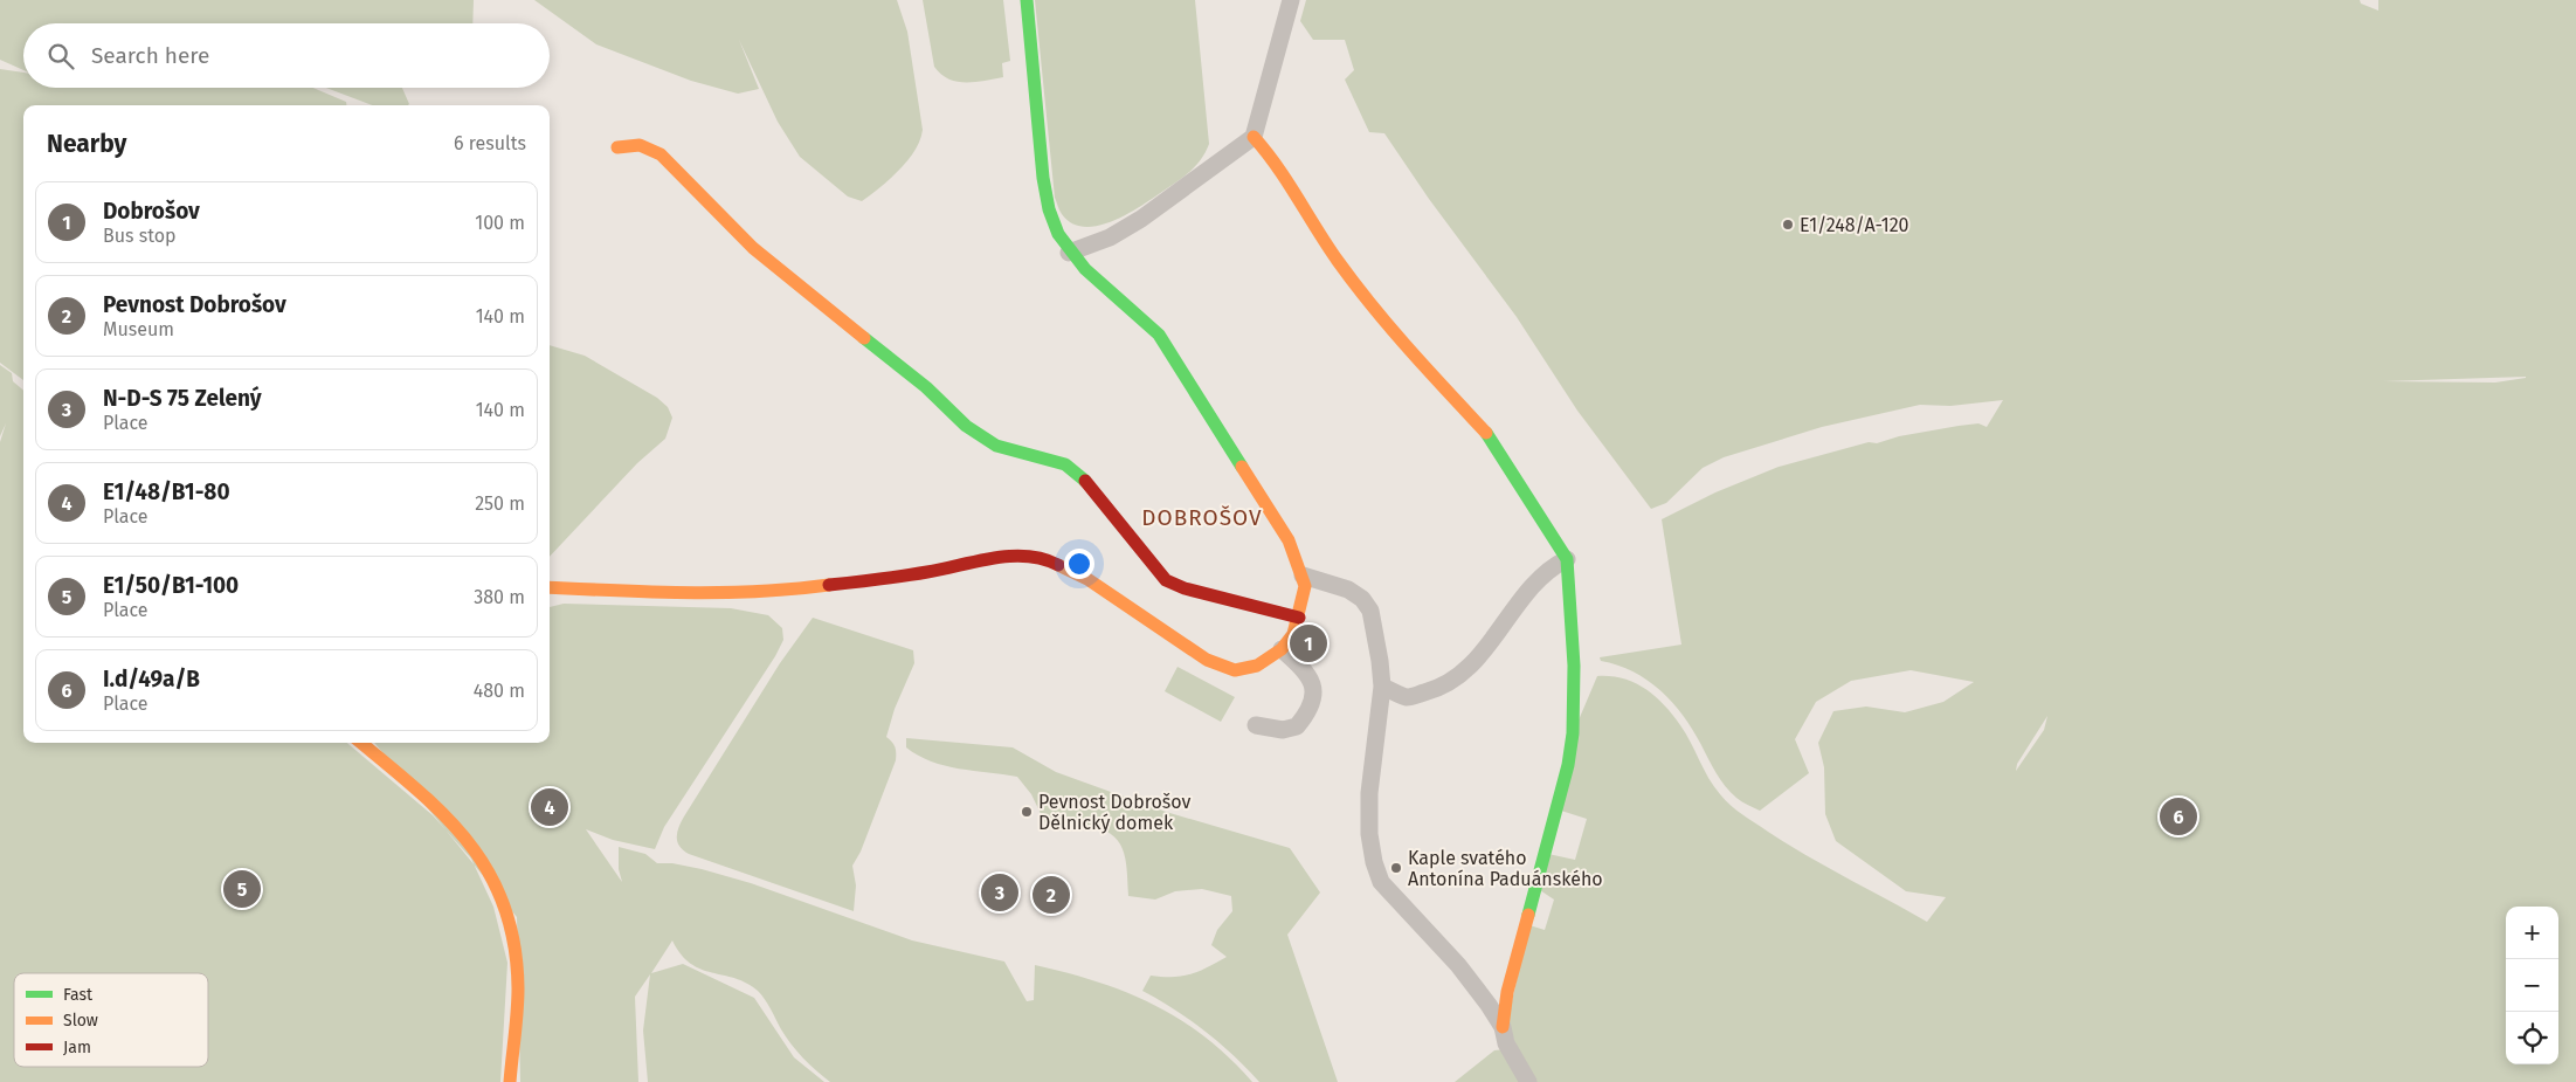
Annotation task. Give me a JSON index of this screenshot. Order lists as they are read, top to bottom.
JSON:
{
  "districts": ["DOBROŠOV"],
  "places": ["E1/248/A-120", "Pevnost Dobrošov Dělnický domek", "Kaple svatého Antonína Paduánského"],
  "legend": ["Fast", "Slow", "Jam"],
  "page": {
    "search": "Search here",
    "heading": ["Nearby", "6 results"],
    "list": [
      {
        "mark": "1",
        "name": "Dobrošov",
        "note": "Bus stop",
        "value": "100 m"
      },
      {
        "mark": "2",
        "name": "Pevnost Dobrošov",
        "note": "Museum",
        "value": "140 m"
      },
      {
        "mark": "3",
        "name": "N-D-S 75 Zelený",
        "note": "Place",
        "value": "140 m"
      },
      {
        "mark": "4",
        "name": "E1/48/B1-80",
        "note": "Place",
        "value": "250 m"
      },
      {
        "mark": "5",
        "name": "E1/50/B1-100",
        "note": "Place",
        "value": "380 m"
      },
      {
        "mark": "6",
        "name": "I.d/49a/B",
        "note": "Place",
        "value": "480 m"
      }
    ],
    "pins": [
      "1",
      "4",
      "6",
      "5",
      "3",
      "2"
    ],
    "map_buttons": ["+", "−"]
  }
}
